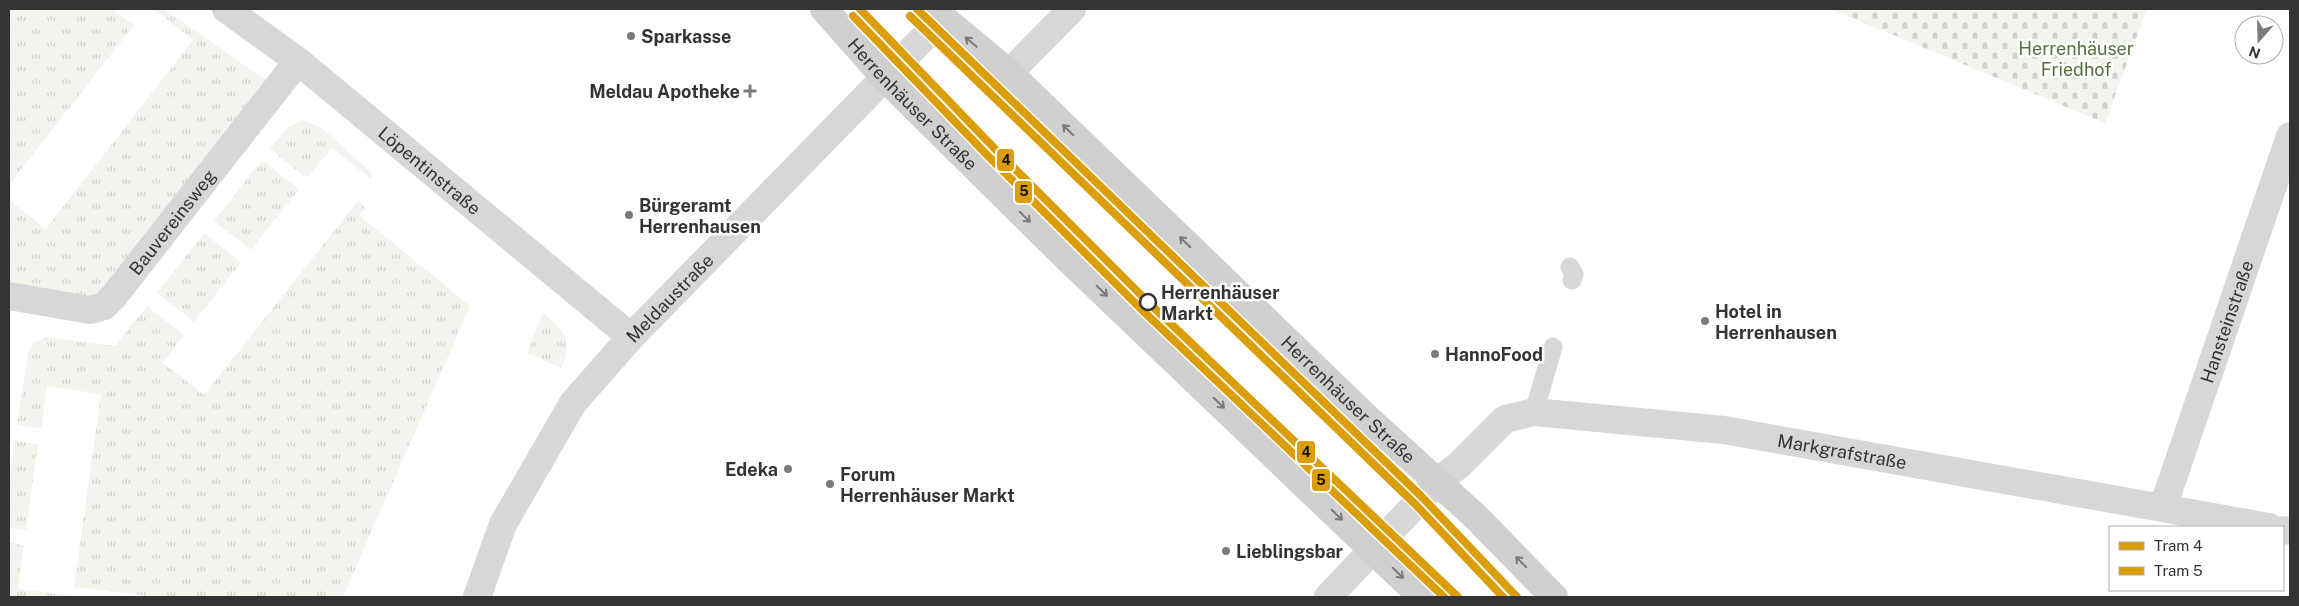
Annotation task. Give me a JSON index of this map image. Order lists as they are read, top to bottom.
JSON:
{
  "streets": {
    "street": [
      "Herrenhäuser Straße",
      "Löpentinstraße",
      "Bauvereinsweg",
      "Meldaustraße",
      "Hansteinstraße",
      "Markgrafstraße"
    ]
  },
  "crossings": [
    ["Herrenhäuser Straße", "Meldaustraße"],
    ["Herrenhäuser Straße", "Markgrafstraße"],
    ["Löpentinstraße", "Bauvereinsweg"],
    ["Löpentinstraße", "Meldaustraße"],
    ["Hansteinstraße", "Markgrafstraße"]
  ],
  "parks": ["Herrenhäuser Friedhof"],
  "places": {
    "other": [
      "Sparkasse",
      "Bürgeramt Herrenhausen",
      "Herrenhäuser Markt",
      "Hotel in Herrenhausen",
      "HannoFood",
      "Edeka",
      "Forum Herrenhäuser Markt",
      "Lieblingsbar"
    ],
    "health": ["Meldau Apotheke"]
  },
  "lines": ["tram line 4", "tram line 5"],
  "legend": ["Tram 4", "Tram 5"],
  "north": "bottom"
}
